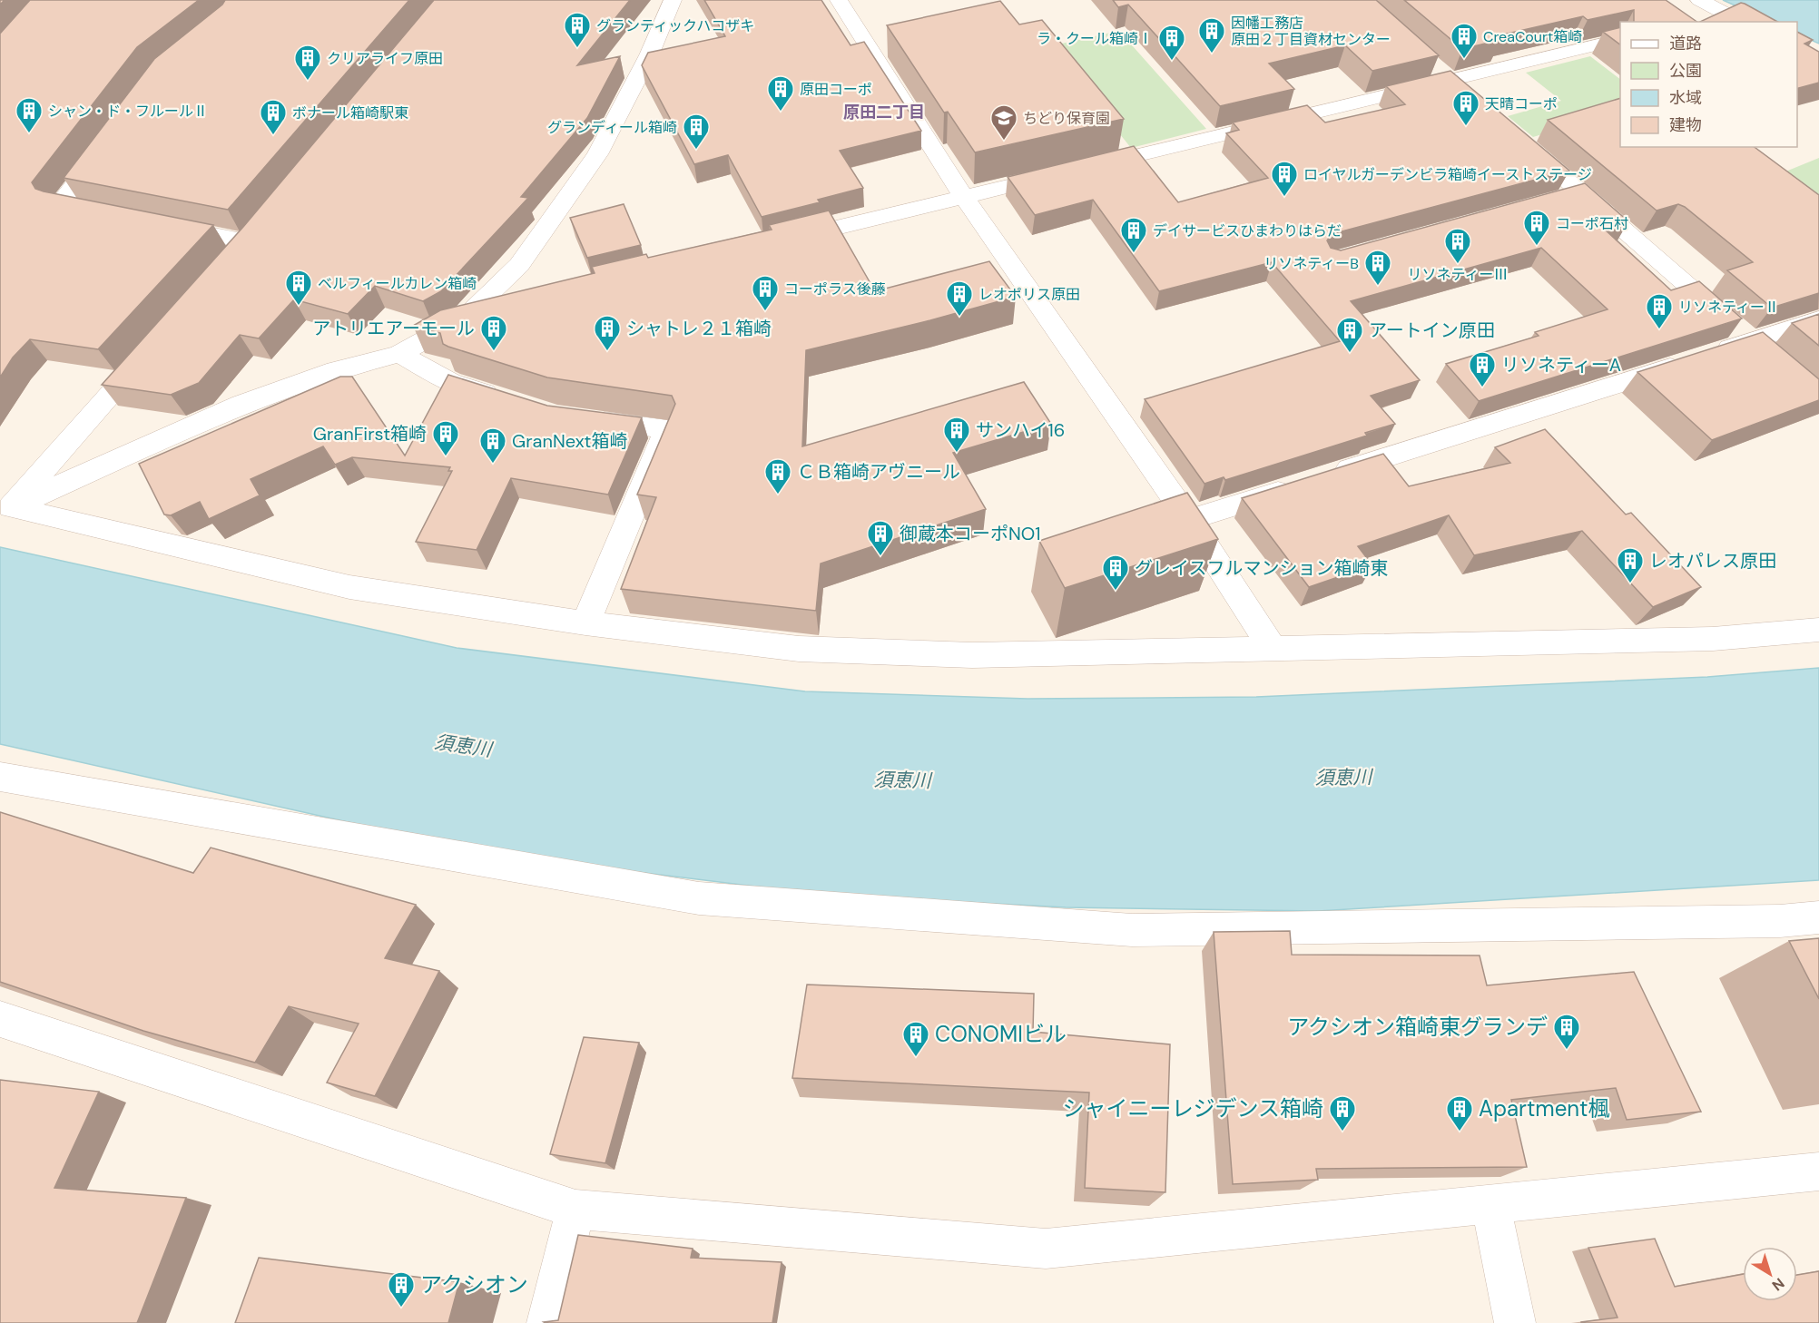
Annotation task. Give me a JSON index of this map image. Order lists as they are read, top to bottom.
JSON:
{
  "districts": ["原田二丁目"],
  "water": ["須恵川"],
  "places": {
    "building": [
      "グランティックハコザキ",
      "因幡工務店 原田２丁目資材センター",
      "CreaCourt箱崎",
      "ラ・クール箱崎Ⅰ",
      "クリアライフ原田",
      "原田コーポ",
      "天晴コーポ",
      "シャン・ド・フルールⅡ",
      "ボナール箱崎駅東",
      "グランディール箱崎",
      "ロイヤルガーデンビラ箱崎イーストステージ",
      "コーポ石村",
      "デイサービスひまわりはらだ",
      "リソネティーⅢ",
      "リソネティーB",
      "ベルフィールカレン箱崎",
      "コーポラス後藤",
      "レオポリス原田",
      "リソネティーⅡ",
      "アトリエアーモール",
      "シャトレ２１箱崎",
      "アートイン原田",
      "リソネティーA",
      "サンハイ16",
      "GranFirst箱崎",
      "GranNext箱崎",
      "ＣＢ箱崎アヴニール",
      "御蔵本コーポNO1",
      "レオパレス原田",
      "グレイスフルマンション箱崎東",
      "アクシオン箱崎東グランデ",
      "CONOMIビル",
      "シャイニーレジデンス箱崎",
      "Apartment楓",
      "アクシオン"
    ],
    "school or university": ["ちどり保育園"]
  },
  "legend": [
    "道路",
    "公園",
    "水域",
    "建物"
  ],
  "north": "bottom right"
}
